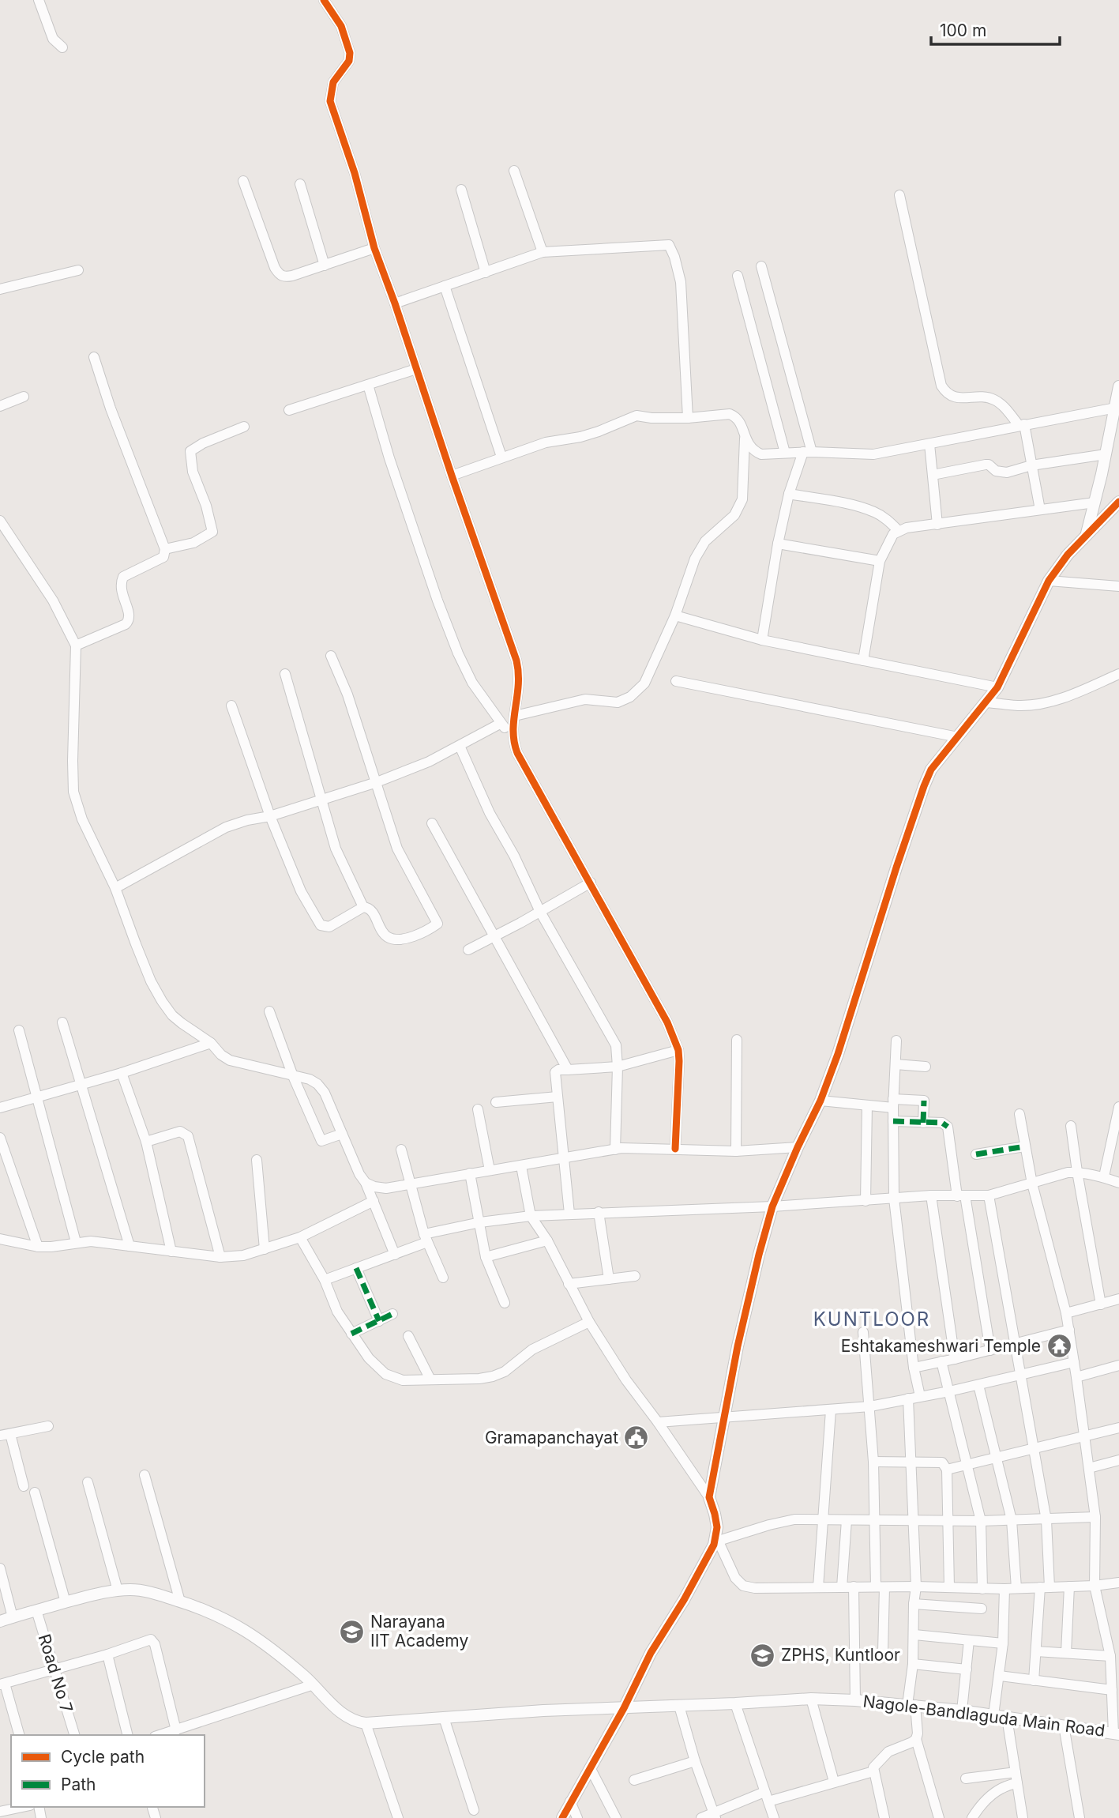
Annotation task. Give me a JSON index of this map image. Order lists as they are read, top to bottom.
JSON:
{
  "streets": {
    "street": ["Road No 7", "Nagole-Bandlaguda Main Road"]
  },
  "crossings": [
    ["Road No 7", "Nagole-Bandlaguda Main Road"]
  ],
  "districts": ["KUNTLOOR"],
  "places": {
    "temple": ["Eshtakameshwari Temple"],
    "public building": ["Gramapanchayat"],
    "school or university": ["Narayana IIT Academy", "ZPHS, Kuntloor"]
  },
  "legend": ["Cycle path", "Path"],
  "scale_bar": "100 m"
}
